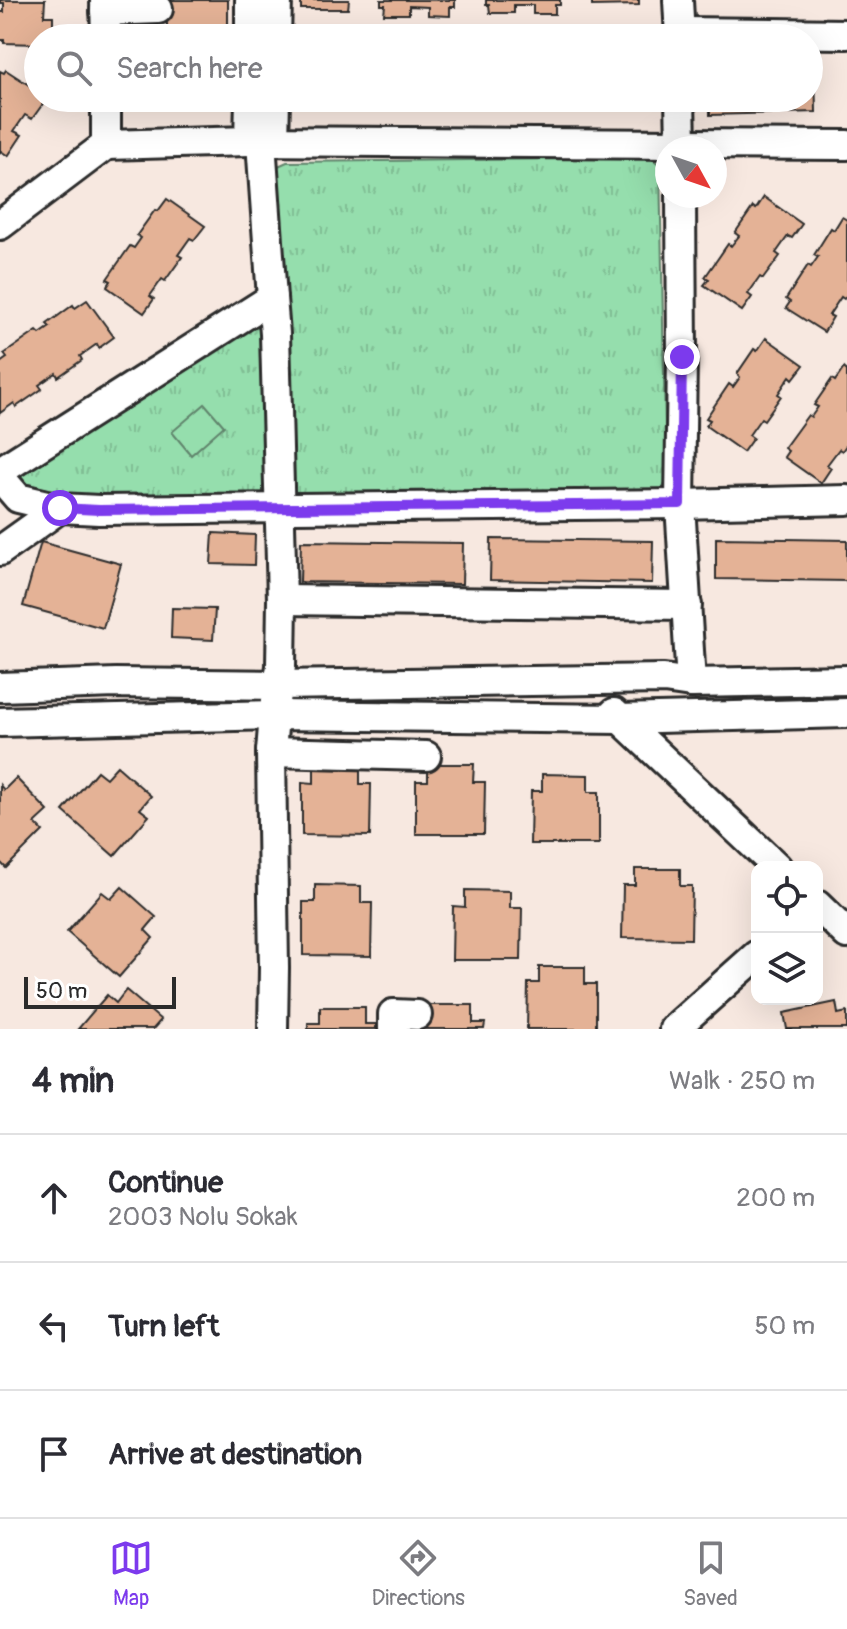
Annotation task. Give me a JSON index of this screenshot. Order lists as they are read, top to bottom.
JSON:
{
  "scale_bar": "50 m",
  "north": "bottom right",
  "page": {
    "search": "Search here",
    "scale": "50 m",
    "heading": ["4 min", "Walk · 250 m"],
    "list": [
      ["Continue", "2003 Nolu Sokak", "200 m"],
      ["Turn left", "50 m"],
      "Arrive at destination"
    ],
    "nav": ["Map", "Directions", "Saved"]
  }
}
